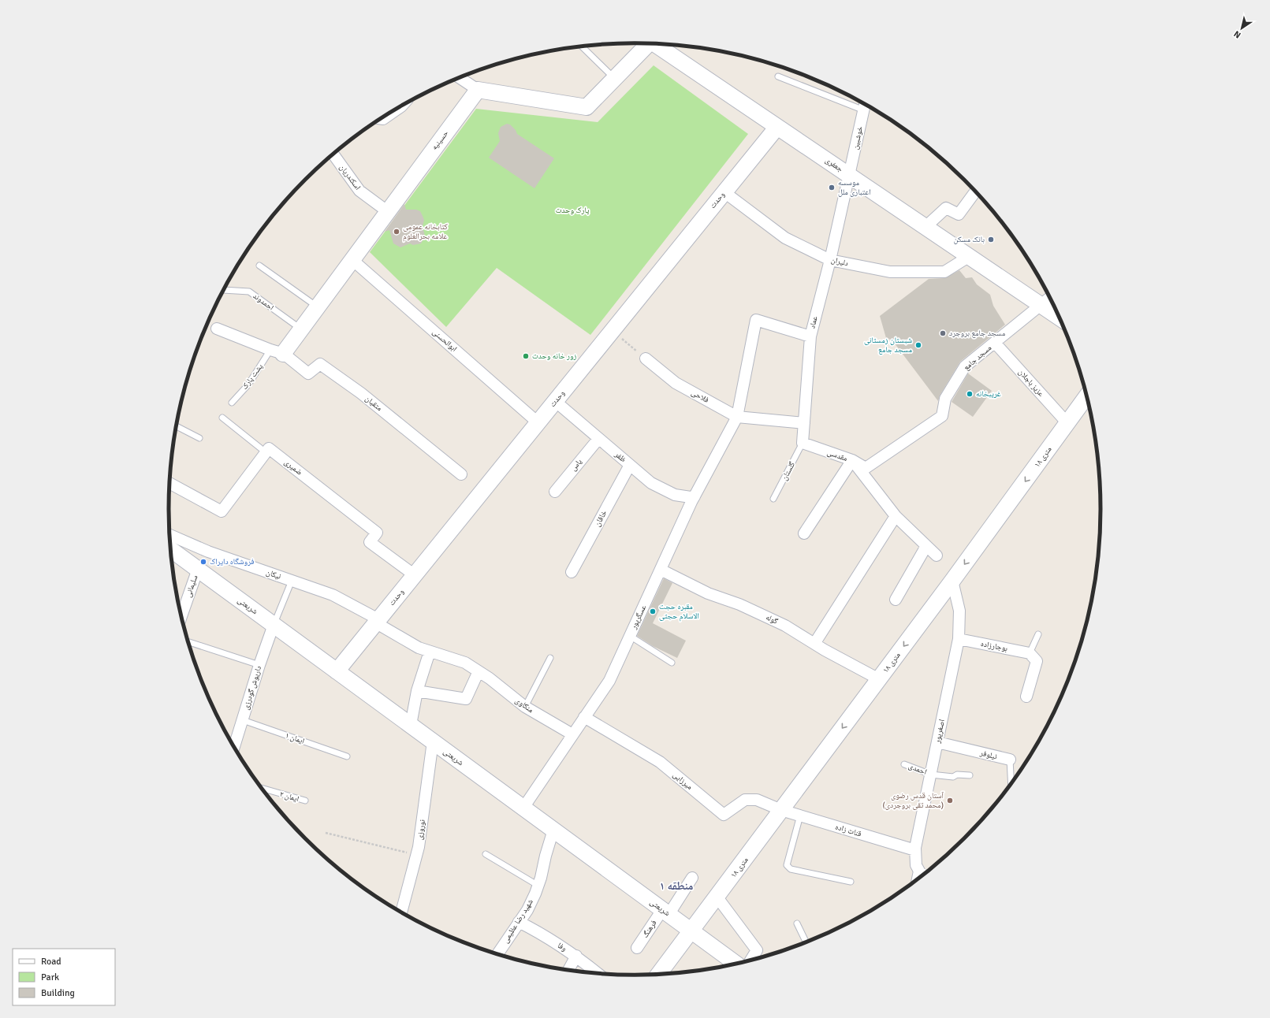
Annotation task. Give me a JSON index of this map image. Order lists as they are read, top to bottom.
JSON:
{
  "streets": {
    "street": [
      "خوشبین",
      "حسینیه",
      "جعفری",
      "اسکندریان",
      "وحدت",
      "دلیران",
      "عماد",
      "ابوالحسنی",
      "مسجد جامع",
      "عزیز باجلان",
      "فلاحی",
      "متقیان",
      "مقدسی",
      "ظفر",
      "۱۸ متری",
      "یاس",
      "ضمیری",
      "خاقان",
      "نیکان",
      "سلیمانی",
      "شریعتی",
      "عسگرپور",
      "گوله",
      "بوجارزاده",
      "داریوش گودرزی",
      "منکاوی",
      "اصغرپور",
      "نیلوفر",
      "میرزایی",
      "نوروزی",
      "قنات زاده",
      "شهید رضا عظیمی",
      "فرهنگ",
      "وفا"
    ],
    "lane": [
      "احمدوند",
      "پشت پارک",
      "گلستان",
      "ایمان ۱",
      "احمدی",
      "ایمان ۲"
    ]
  },
  "crossings": [
    ["خوشبین", "جعفری"],
    ["خوشبین", "عماد"],
    ["حسینیه", "اسکندریان"],
    ["حسینیه", "احمدوند"],
    ["حسینیه", "ابوالحسنی"],
    ["حسینیه", "پشت پارک"],
    ["حسینیه", "متقیان"],
    ["جعفری", "وحدت"],
    ["جعفری", "دلیران"],
    ["جعفری", "عماد"],
    ["جعفری", "مسجد جامع"],
    ["وحدت", "دلیران"],
    ["وحدت", "ابوالحسنی"],
    ["وحدت", "ظفر"],
    ["وحدت", "ضمیری"],
    ["وحدت", "نیکان"],
    ["وحدت", "شریعتی"],
    ["وحدت", "منکاوی"],
    ["دلیران", "عماد"],
    ["عماد", "فلاحی"],
    ["عماد", "عسگرپور"],
    ["مسجد جامع", "عزیز باجلان"],
    ["مسجد جامع", "مقدسی"],
    ["پشت پارک", "متقیان"],
    ["عزیز باجلان", "۱۸ متری"],
    ["فلاحی", "عسگرپور"],
    ["مقدسی", "گلستان"],
    ["ظفر", "یاس"],
    ["ظفر", "خاقان"],
    ["ظفر", "عسگرپور"],
    ["۱۸ متری", "شریعتی"],
    ["۱۸ متری", "گوله"],
    ["۱۸ متری", "اصغرپور"],
    ["۱۸ متری", "میرزایی"],
    ["۱۸ متری", "قنات زاده"],
    ["نیکان", "منکاوی"],
    ["سلیمانی", "شریعتی"],
    ["شریعتی", "عسگرپور"],
    ["شریعتی", "داریوش گودرزی"],
    ["شریعتی", "نوروزی"],
    ["شریعتی", "شهید رضا عظیمی"],
    ["شریعتی", "فرهنگ"],
    ["عسگرپور", "گوله"],
    ["عسگرپور", "منکاوی"],
    ["عسگرپور", "میرزایی"],
    ["بوجارزاده", "اصغرپور"],
    ["داریوش گودرزی", "ایمان ۱"],
    ["اصغرپور", "نیلوفر"],
    ["اصغرپور", "احمدی"],
    ["اصغرپور", "قنات زاده"],
    ["میرزایی", "قنات زاده"],
    ["شهید رضا عظیمی", "وفا"]
  ],
  "districts": ["منطقه ۱"],
  "parks": ["پارک وحدت"],
  "places": [
    "موسسه اعتباری ملل",
    "کتابخانه عمومی علامه بحرالعلوم",
    "بانک مسکن",
    "مسجد جامع بروجرد",
    "شبستان زمستانی مسجد جامع",
    "زور خانه وحدت",
    "غریبخانه",
    "فروشگاه دایراک",
    "مقبره حجت الاسلام حجتی",
    "آستان قدس رضوی (محمد تقی بروجردی)"
  ],
  "legend": ["Road", "Park", "Building"],
  "north": "bottom left"
}
